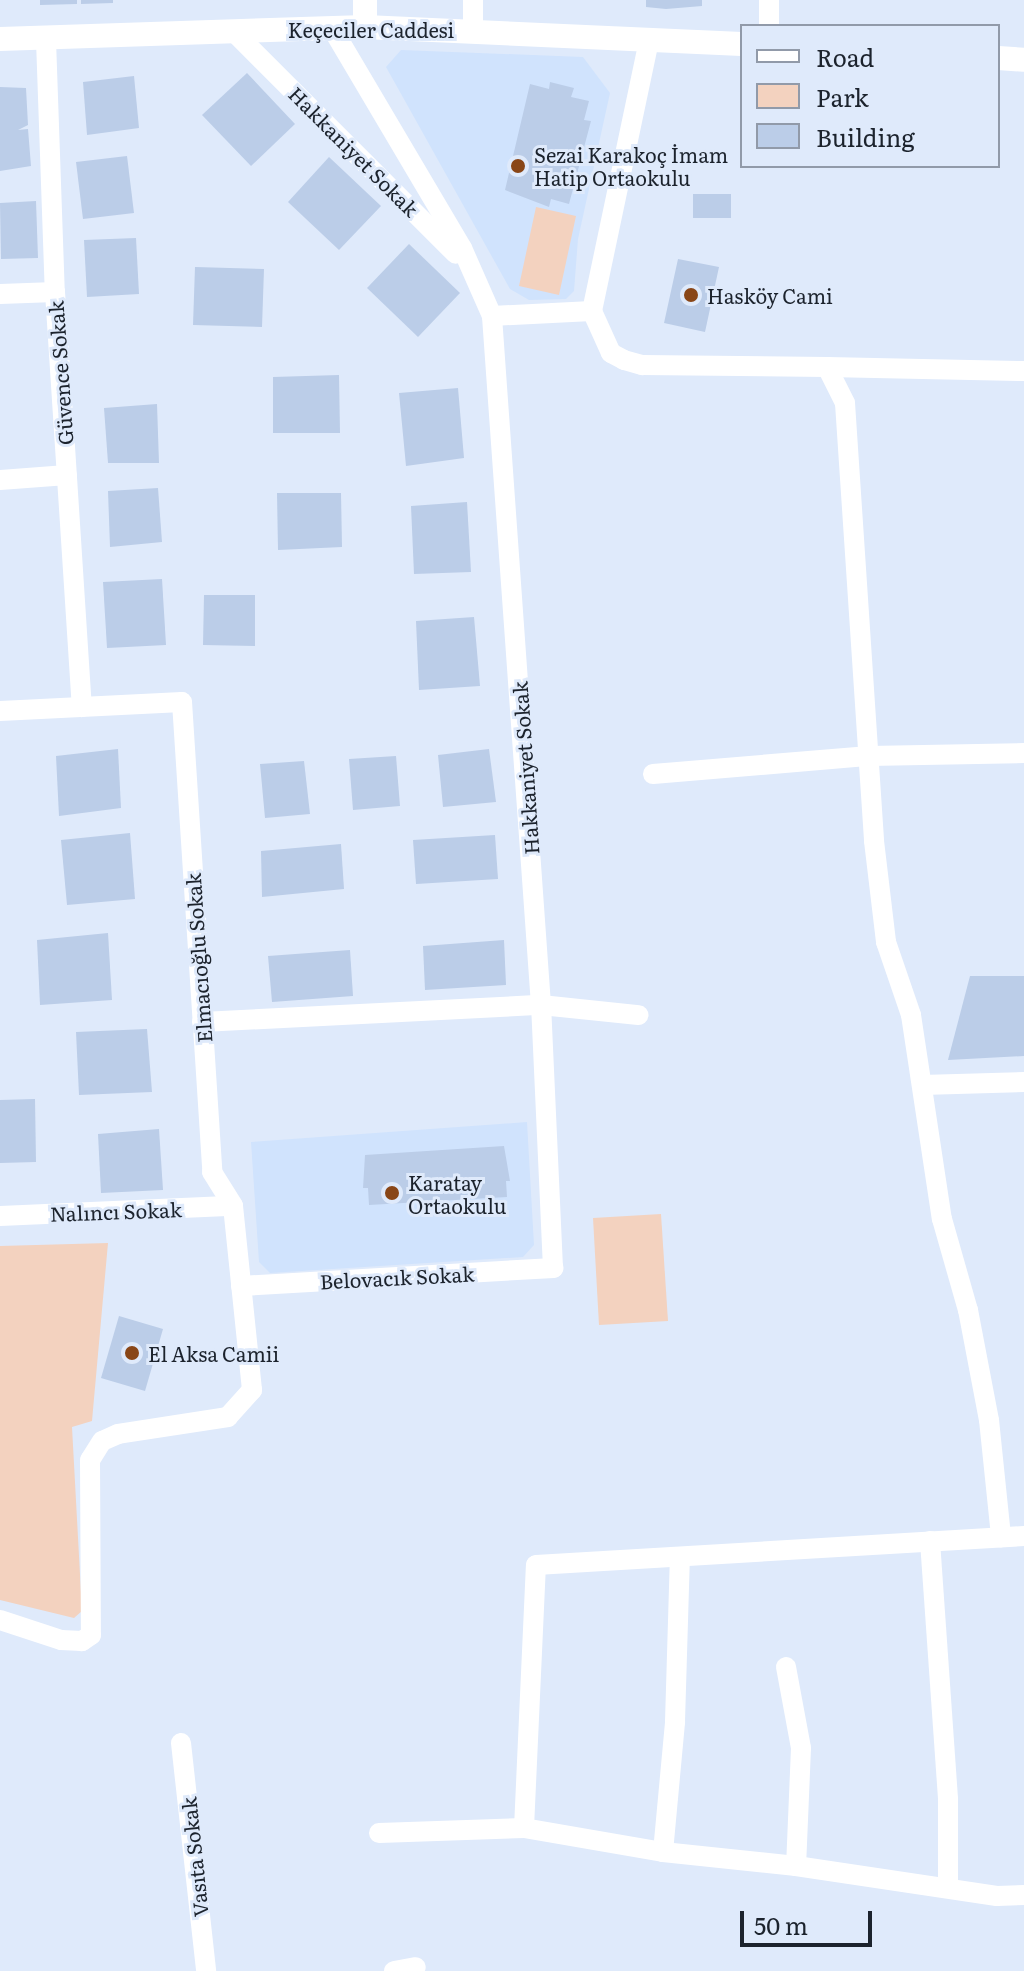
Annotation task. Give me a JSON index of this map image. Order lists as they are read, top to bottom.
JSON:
{
  "streets": {
    "street": [
      "Keçeciler Caddesi",
      "Hakkaniyet Sokak",
      "Güvence Sokak",
      "Elmacıoğlu Sokak",
      "Nalıncı Sokak",
      "Belovacık Sokak",
      "Vasıta Sokak"
    ]
  },
  "crossings": [
    ["Keçeciler Caddesi", "Hakkaniyet Sokak"],
    ["Keçeciler Caddesi", "Güvence Sokak"],
    ["Hakkaniyet Sokak", "Belovacık Sokak"],
    ["Güvence Sokak", "Elmacıoğlu Sokak"],
    ["Elmacıoğlu Sokak", "Nalıncı Sokak"],
    ["Elmacıoğlu Sokak", "Belovacık Sokak"]
  ],
  "places": [
    "Sezai Karakoç İmam Hatip Ortaokulu",
    "Hasköy Cami",
    "Karatay Ortaokulu",
    "El Aksa Camii"
  ],
  "legend": ["Road", "Park", "Building"],
  "scale_bar": "50 m"
}
